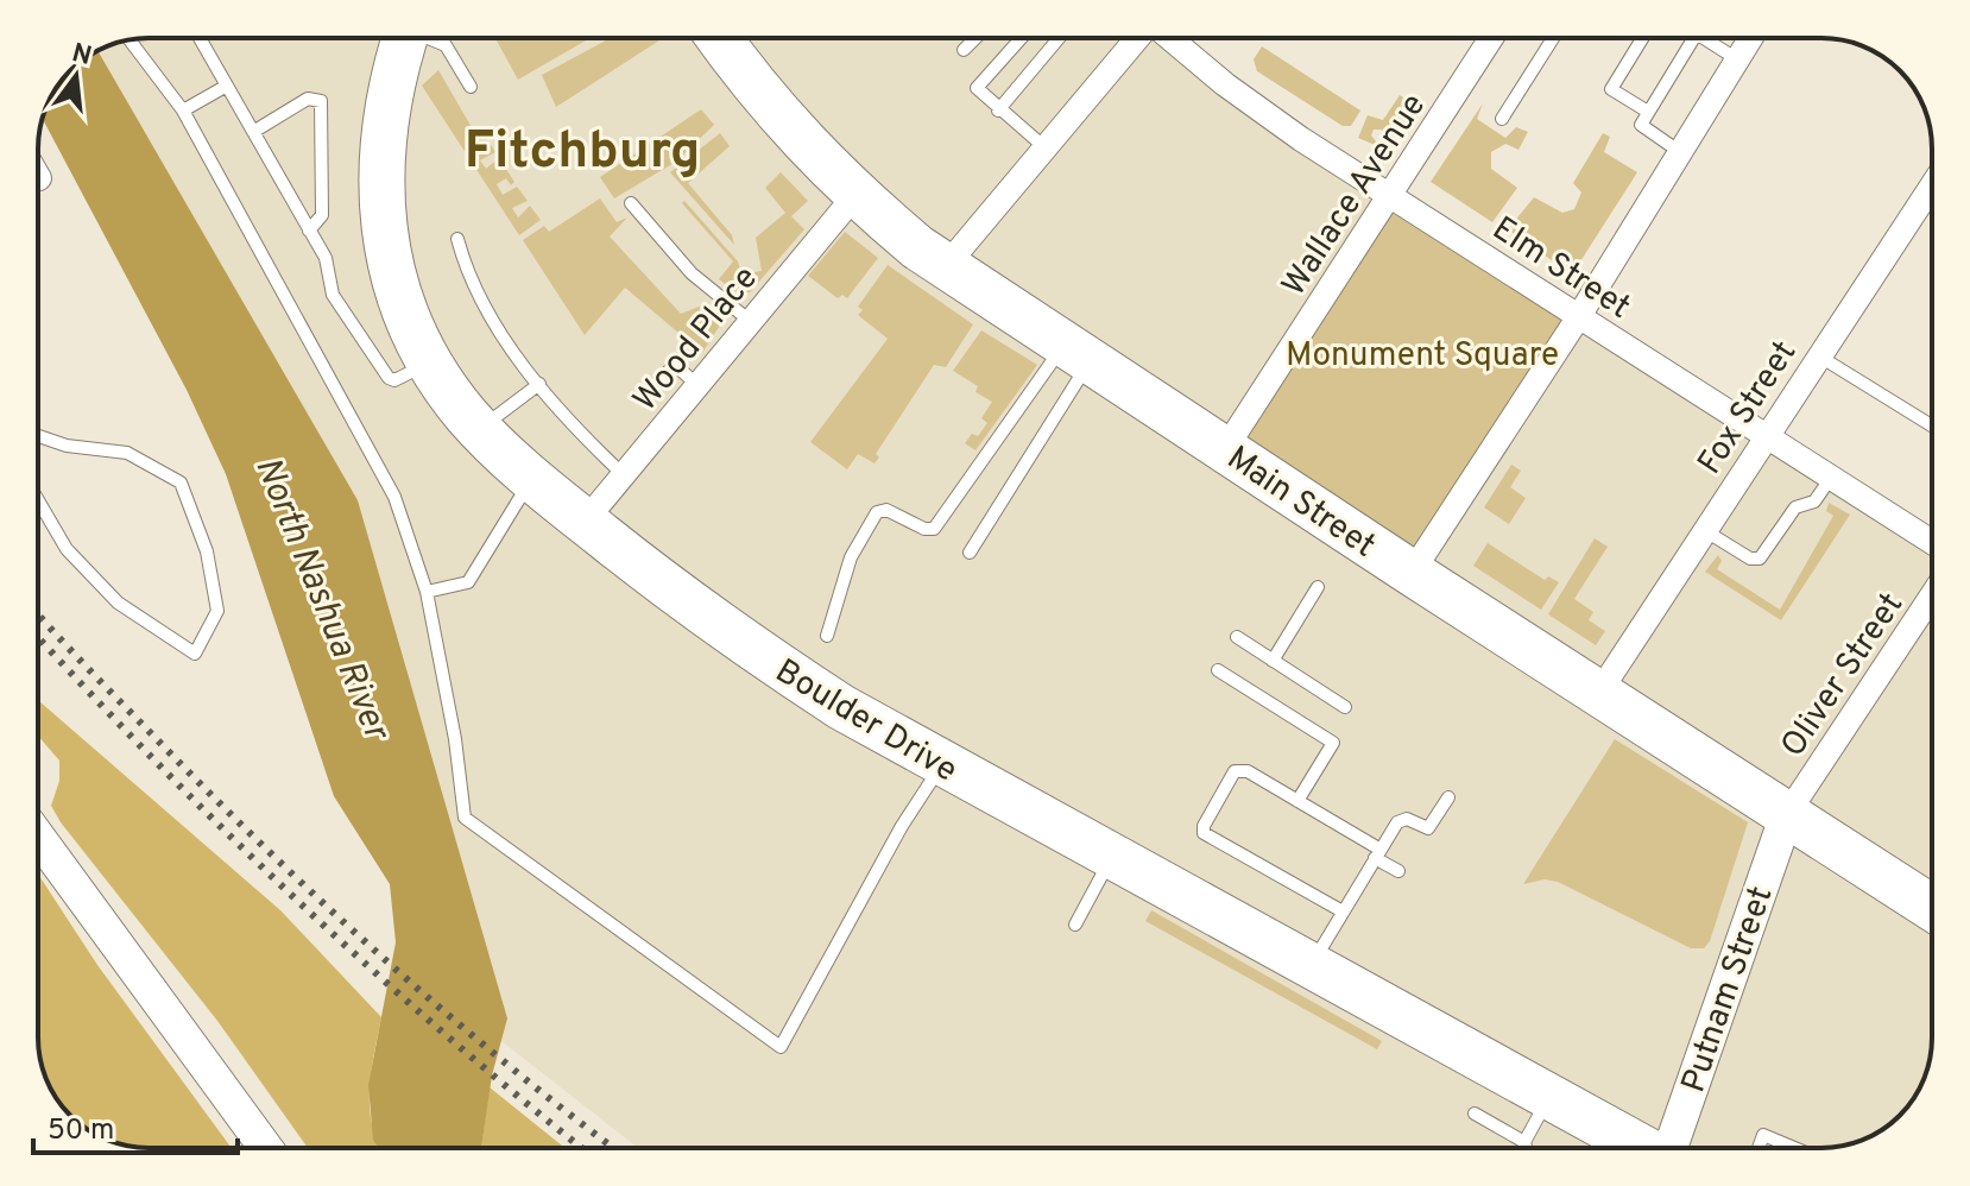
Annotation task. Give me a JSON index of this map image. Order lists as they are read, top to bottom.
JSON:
{
  "streets": {
    "highway": ["Main Street", "Boulder Drive"],
    "main road": ["Putnam Street"],
    "street": [
      "Wallace Avenue",
      "Elm Street",
      "Wood Place",
      "Fox Street",
      "Oliver Street"
    ]
  },
  "crossings": [
    ["Wallace Avenue", "Elm Street"],
    ["Wallace Avenue", "Main Street"],
    ["Elm Street", "Fox Street"],
    ["Wood Place", "Main Street"],
    ["Wood Place", "Boulder Drive"],
    ["Fox Street", "Main Street"],
    ["Main Street", "Oliver Street"],
    ["Main Street", "Putnam Street"],
    ["Oliver Street", "Putnam Street"]
  ],
  "districts": ["Fitchburg"],
  "water": ["North Nashua River"],
  "parks": ["Monument Square"],
  "scale_bar": "50 m",
  "north": "top"
}
